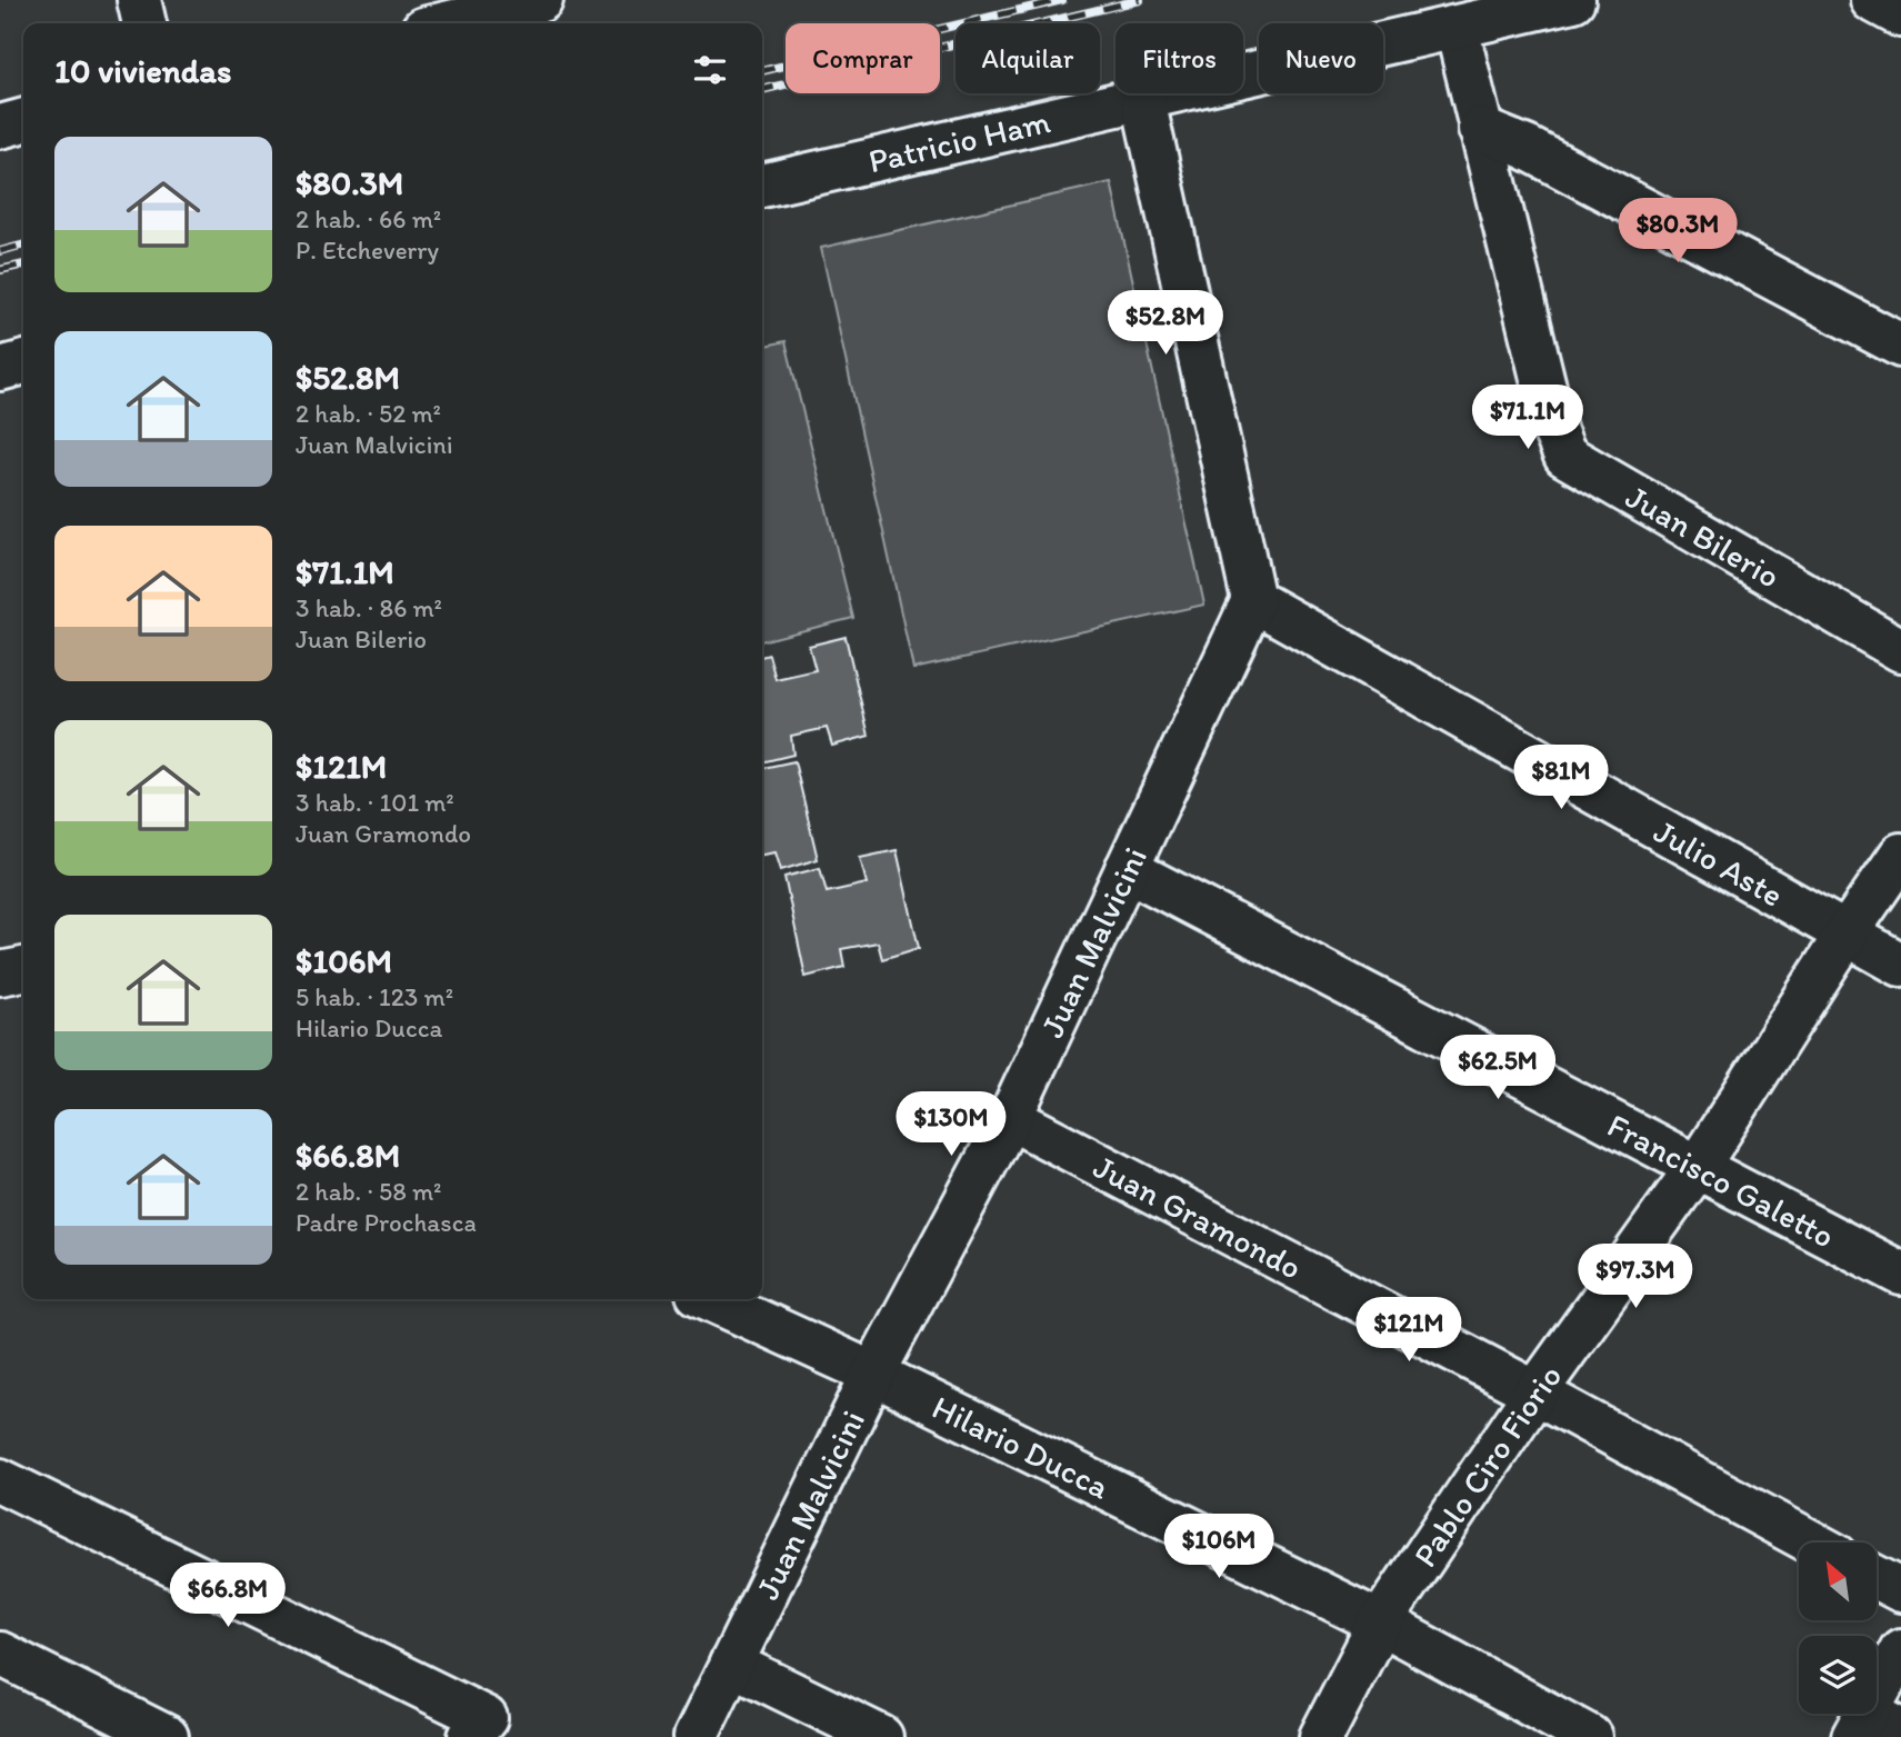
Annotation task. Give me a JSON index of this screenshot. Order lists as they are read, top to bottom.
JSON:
{
  "streets": {
    "street": [
      "Patricio Ham",
      "Juan Bilerio",
      "Julio Aste",
      "Juan Malvicini",
      "Francisco Galetto",
      "Juan Gramondo",
      "Hilario Ducca",
      "Pablo Ciro Fiorio"
    ]
  },
  "crossings": [
    ["Patricio Ham", "Juan Bilerio"],
    ["Julio Aste", "Juan Malvicini"],
    ["Julio Aste", "Pablo Ciro Fiorio"],
    ["Juan Malvicini", "Francisco Galetto"],
    ["Juan Malvicini", "Juan Gramondo"],
    ["Juan Malvicini", "Hilario Ducca"],
    ["Francisco Galetto", "Pablo Ciro Fiorio"],
    ["Juan Gramondo", "Pablo Ciro Fiorio"],
    ["Hilario Ducca", "Pablo Ciro Fiorio"]
  ],
  "north": "top left",
  "page": {
    "chip": [
      "Comprar",
      "Alquilar",
      "Filtros",
      "Nuevo"
    ],
    "heading": "10 viviendas",
    "list": [
      {
        "name": "$80.3M",
        "note": "2 hab. · 66 m² · P. Etcheverry"
      },
      {
        "name": "$52.8M",
        "note": "2 hab. · 52 m² · Juan Malvicini"
      },
      {
        "name": "$71.1M",
        "note": "3 hab. · 86 m² · Juan Bilerio"
      },
      {
        "name": "$121M",
        "note": "3 hab. · 101 m² · Juan Gramondo"
      },
      {
        "name": "$106M",
        "note": "5 hab. · 123 m² · Hilario Ducca"
      },
      {
        "name": "$66.8M",
        "note": "2 hab. · 58 m² · Padre Prochasca"
      }
    ],
    "price": [
      "$80.3M",
      "$52.8M",
      "$71.1M",
      "$81M",
      "$62.5M",
      "$130M",
      "$97.3M",
      "$121M",
      "$106M",
      "$66.8M"
    ]
  }
}
